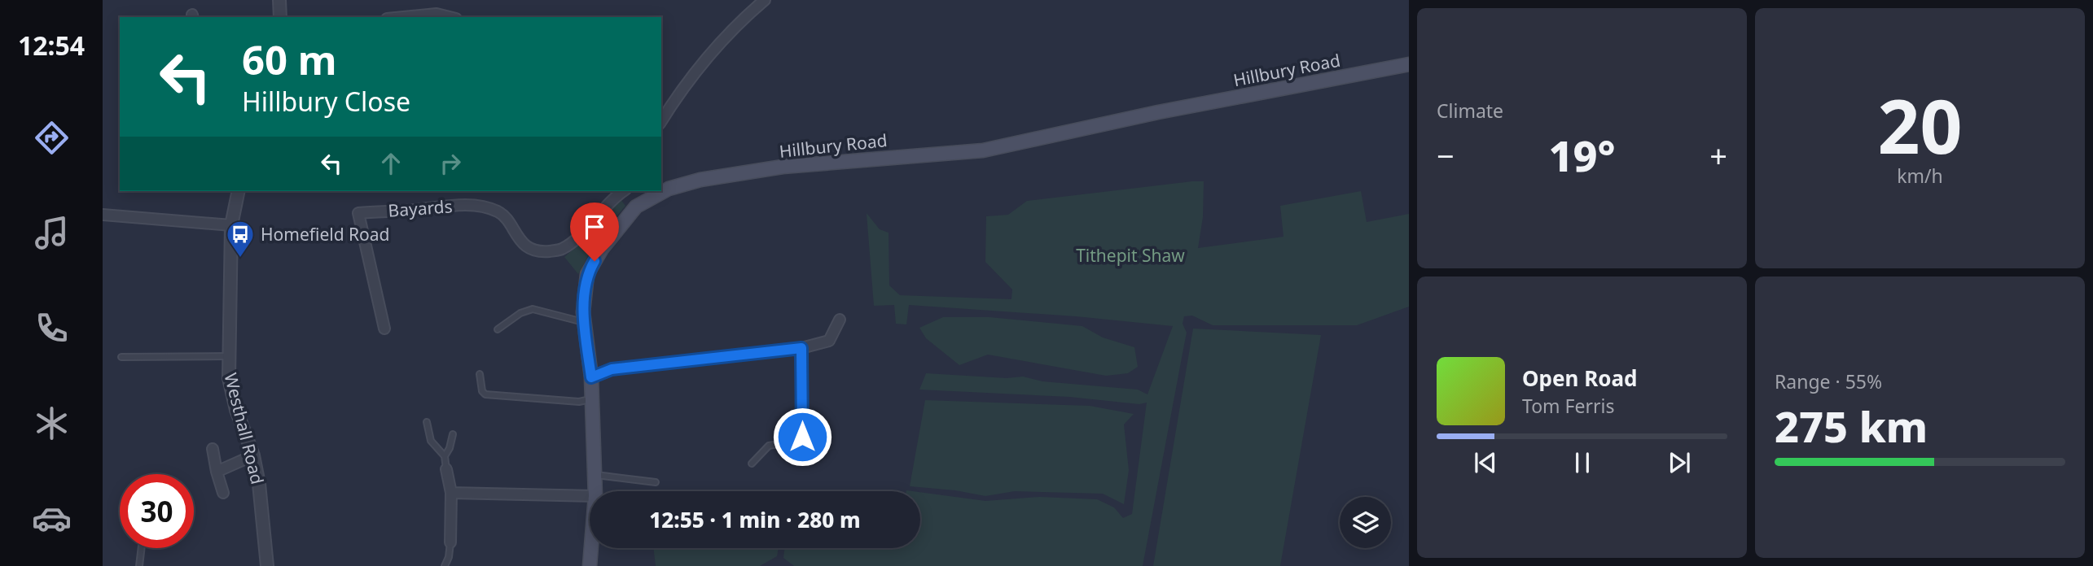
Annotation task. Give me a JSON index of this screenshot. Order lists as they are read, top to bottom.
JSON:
{
  "streets": {
    "main road": ["Hillbury Road"],
    "street": ["Bayards", "Westhall Road"]
  },
  "parks": ["Tithepit Shaw"],
  "places": {
    "bus stop": ["Homefield Road"]
  },
  "page": {
    "tabs": "12:54",
    "tile": [
      "Climate",
      ["20", "km/h"],
      ["Range · 55%", "275 km"]
    ],
    "turn": ["60 m", "Hillbury Close"],
    "heat": ["−", "19°", "+"],
    "song": ["Open Road", "Tom Ferris"],
    "limit": "30",
    "trip": "12:55 · 1 min · 280 m"
  }
}
